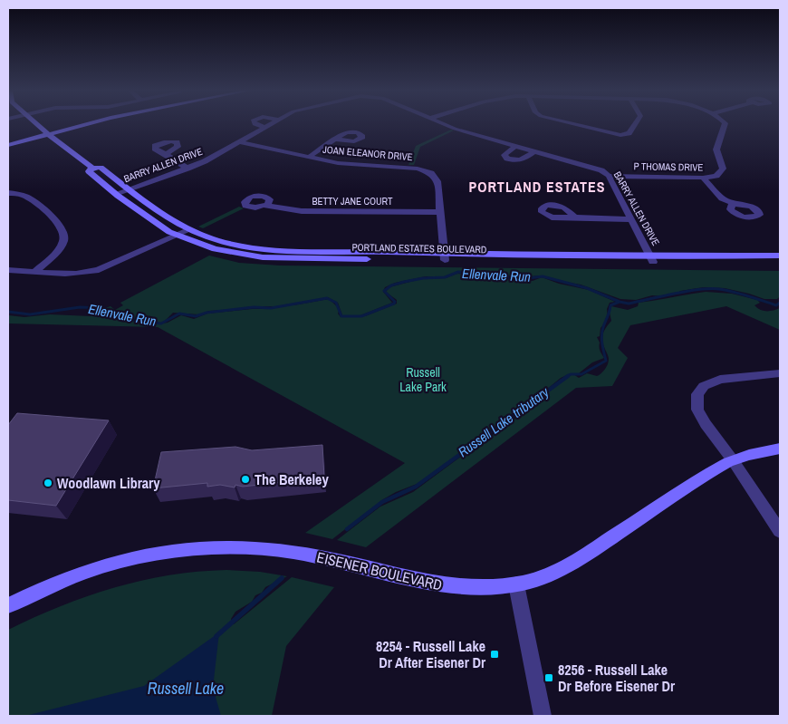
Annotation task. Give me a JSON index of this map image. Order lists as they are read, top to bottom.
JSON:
{
  "streets": {
    "street": [
      "JOAN ELEANOR DRIVE",
      "BARRY ALLEN DRIVE",
      "P THOMAS DRIVE",
      "BETTY JANE COURT",
      "PORTLAND ESTATES BOULEVARD",
      "EISENER BOULEVARD"
    ]
  },
  "crossings": [
    ["JOAN ELEANOR DRIVE", "BARRY ALLEN DRIVE"],
    ["JOAN ELEANOR DRIVE", "BETTY JANE COURT"],
    ["JOAN ELEANOR DRIVE", "PORTLAND ESTATES BOULEVARD"],
    ["BARRY ALLEN DRIVE", "P THOMAS DRIVE"],
    ["BARRY ALLEN DRIVE", "PORTLAND ESTATES BOULEVARD"]
  ],
  "districts": ["PORTLAND ESTATES"],
  "water": ["Ellenvale Run", "Russell Lake tributary", "Russell Lake"],
  "parks": ["Russell Lake Park"],
  "places": {
    "other": ["The Berkeley", "Woodlawn Library"],
    "transit": ["8254 - Russell Lake Dr After Eisener Dr", "8256 - Russell Lake Dr Before Eisener Dr"]
  }
}
